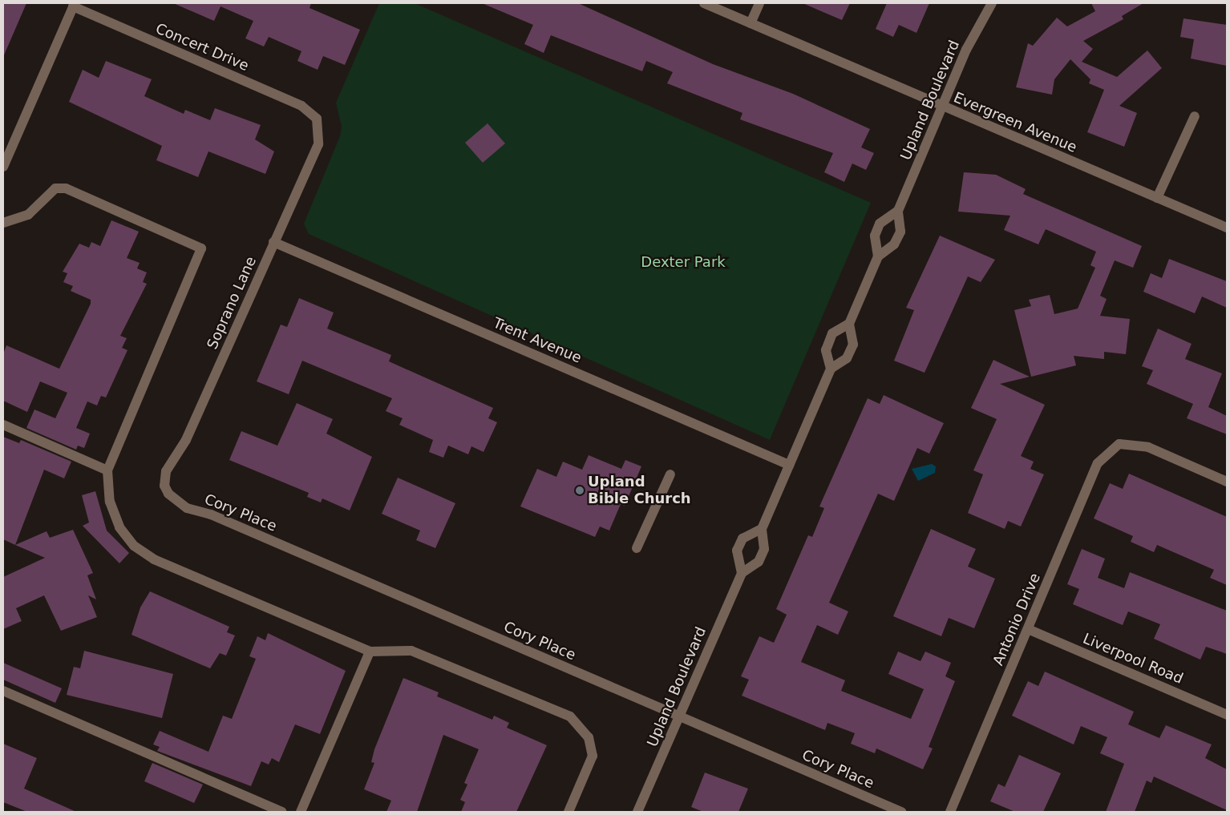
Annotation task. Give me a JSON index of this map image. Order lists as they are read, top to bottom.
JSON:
{
  "streets": {
    "street": [
      "Concert Drive",
      "Upland Boulevard",
      "Evergreen Avenue",
      "Soprano Lane",
      "Trent Avenue",
      "Cory Place",
      "Antonio Drive",
      "Liverpool Road"
    ]
  },
  "crossings": [
    ["Concert Drive", "Soprano Lane"],
    ["Upland Boulevard", "Evergreen Avenue"],
    ["Upland Boulevard", "Cory Place"],
    ["Soprano Lane", "Trent Avenue"],
    ["Soprano Lane", "Cory Place"],
    ["Antonio Drive", "Liverpool Road"]
  ],
  "parks": ["Dexter Park"],
  "places": ["Upland Bible Church"]
}
